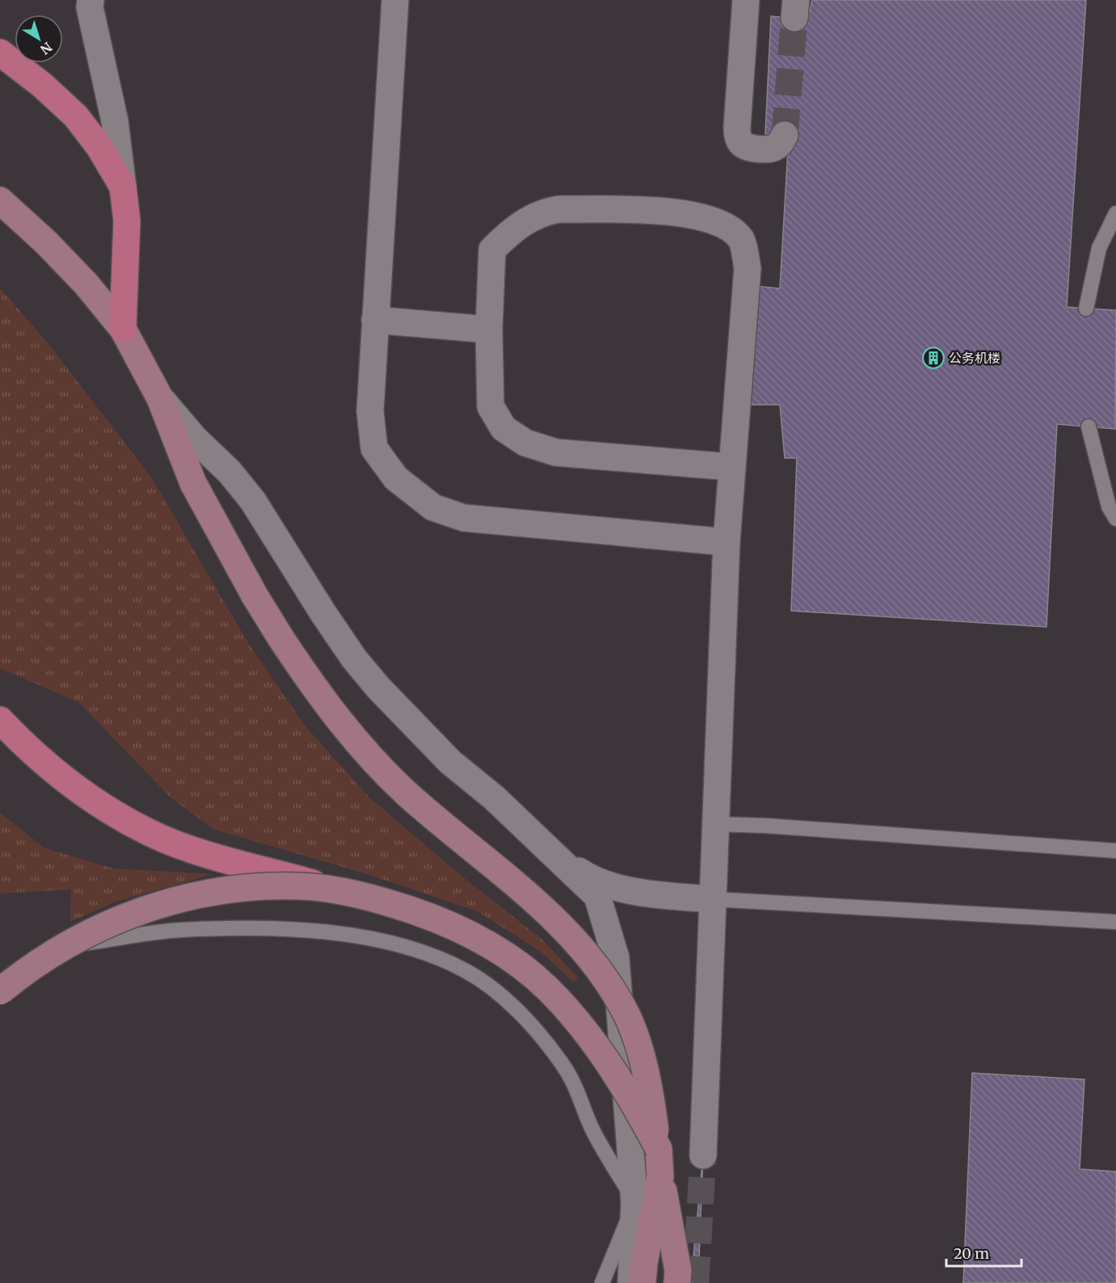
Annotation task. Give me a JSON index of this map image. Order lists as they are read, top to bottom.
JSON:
{
  "places": {
    "building": ["公务机楼"]
  },
  "scale_bar": "20 m",
  "north": "bottom right"
}
